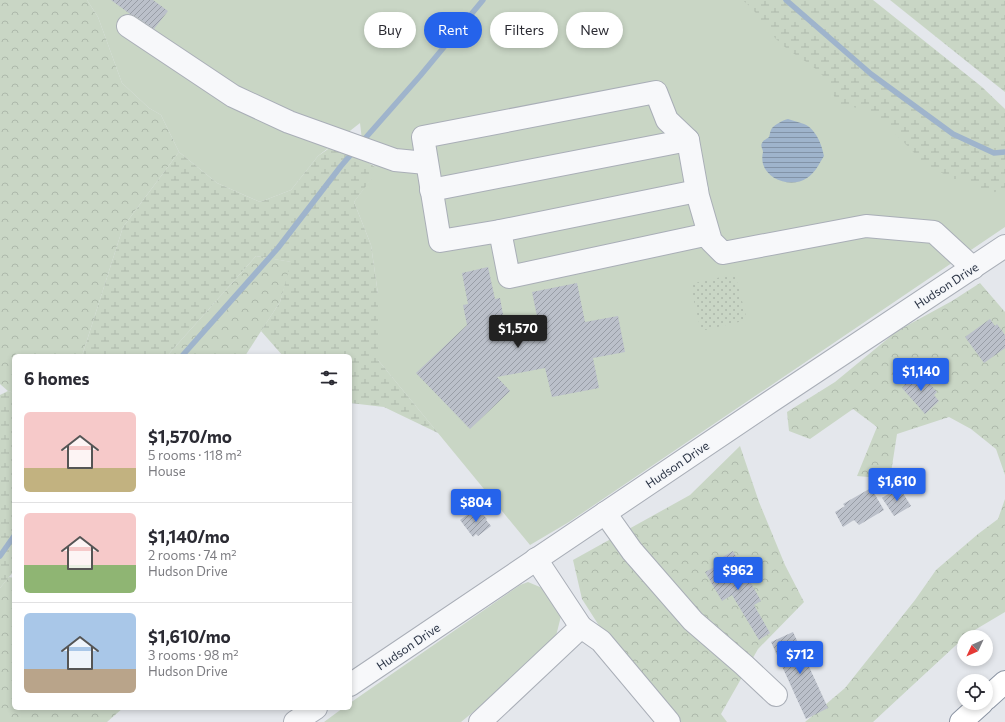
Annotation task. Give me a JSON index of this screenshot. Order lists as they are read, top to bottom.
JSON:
{
  "streets": {
    "street": ["Hudson Drive"]
  },
  "north": "bottom left",
  "page": {
    "chip": [
      "Buy",
      "Rent",
      "Filters",
      "New"
    ],
    "price": [
      "$1,570",
      "$1,140",
      "$1,610",
      "$804",
      "$962",
      "$712"
    ],
    "heading": "6 homes",
    "list": [
      {
        "name": "$1,570/mo",
        "note": "5 rooms · 118 m² · House"
      },
      {
        "name": "$1,140/mo",
        "note": "2 rooms · 74 m² · Hudson Drive"
      },
      {
        "name": "$1,610/mo",
        "note": "3 rooms · 98 m² · Hudson Drive"
      }
    ]
  }
}
